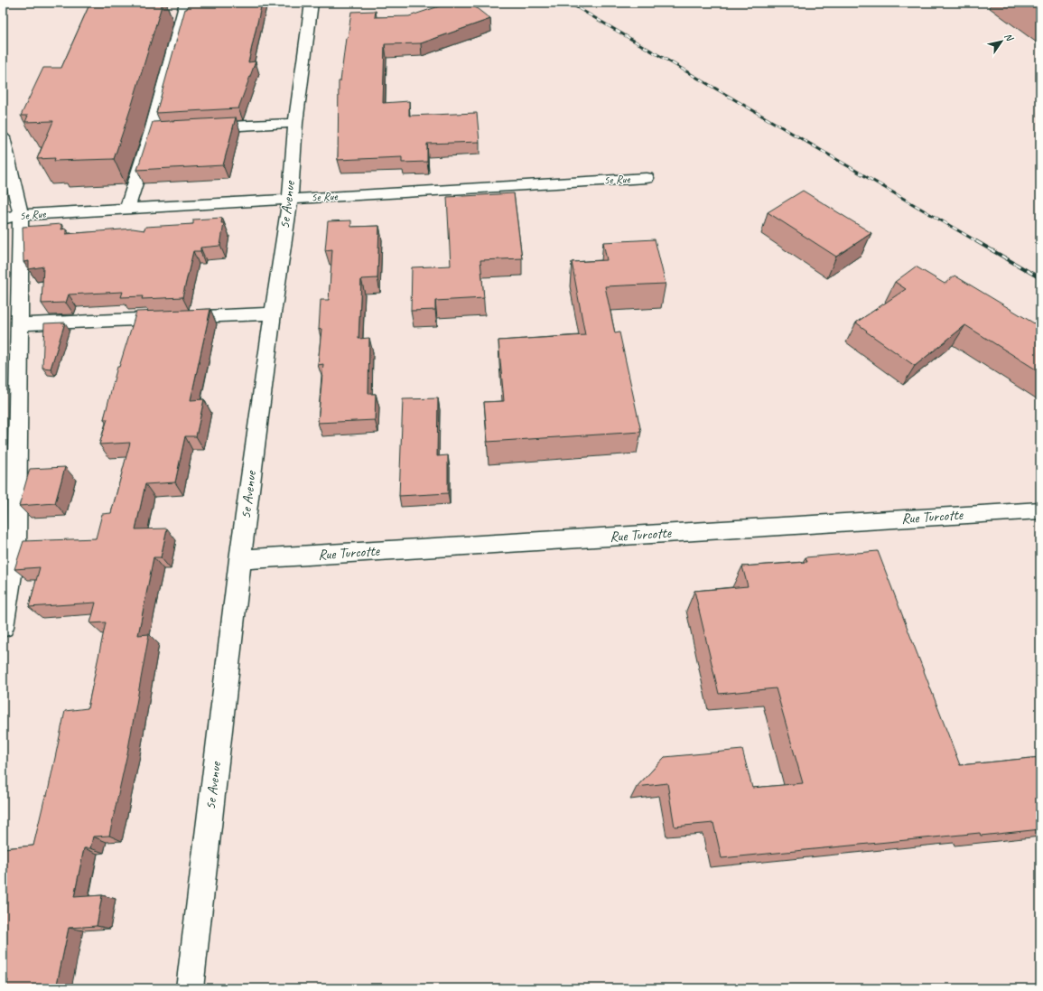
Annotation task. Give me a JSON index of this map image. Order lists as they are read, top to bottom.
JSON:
{
  "streets": {
    "street": ["5e Rue", "5e Avenue", "Rue Turcotte"]
  },
  "crossings": [
    ["5e Rue", "5e Avenue"],
    ["5e Avenue", "Rue Turcotte"]
  ],
  "north": "top right"
}
